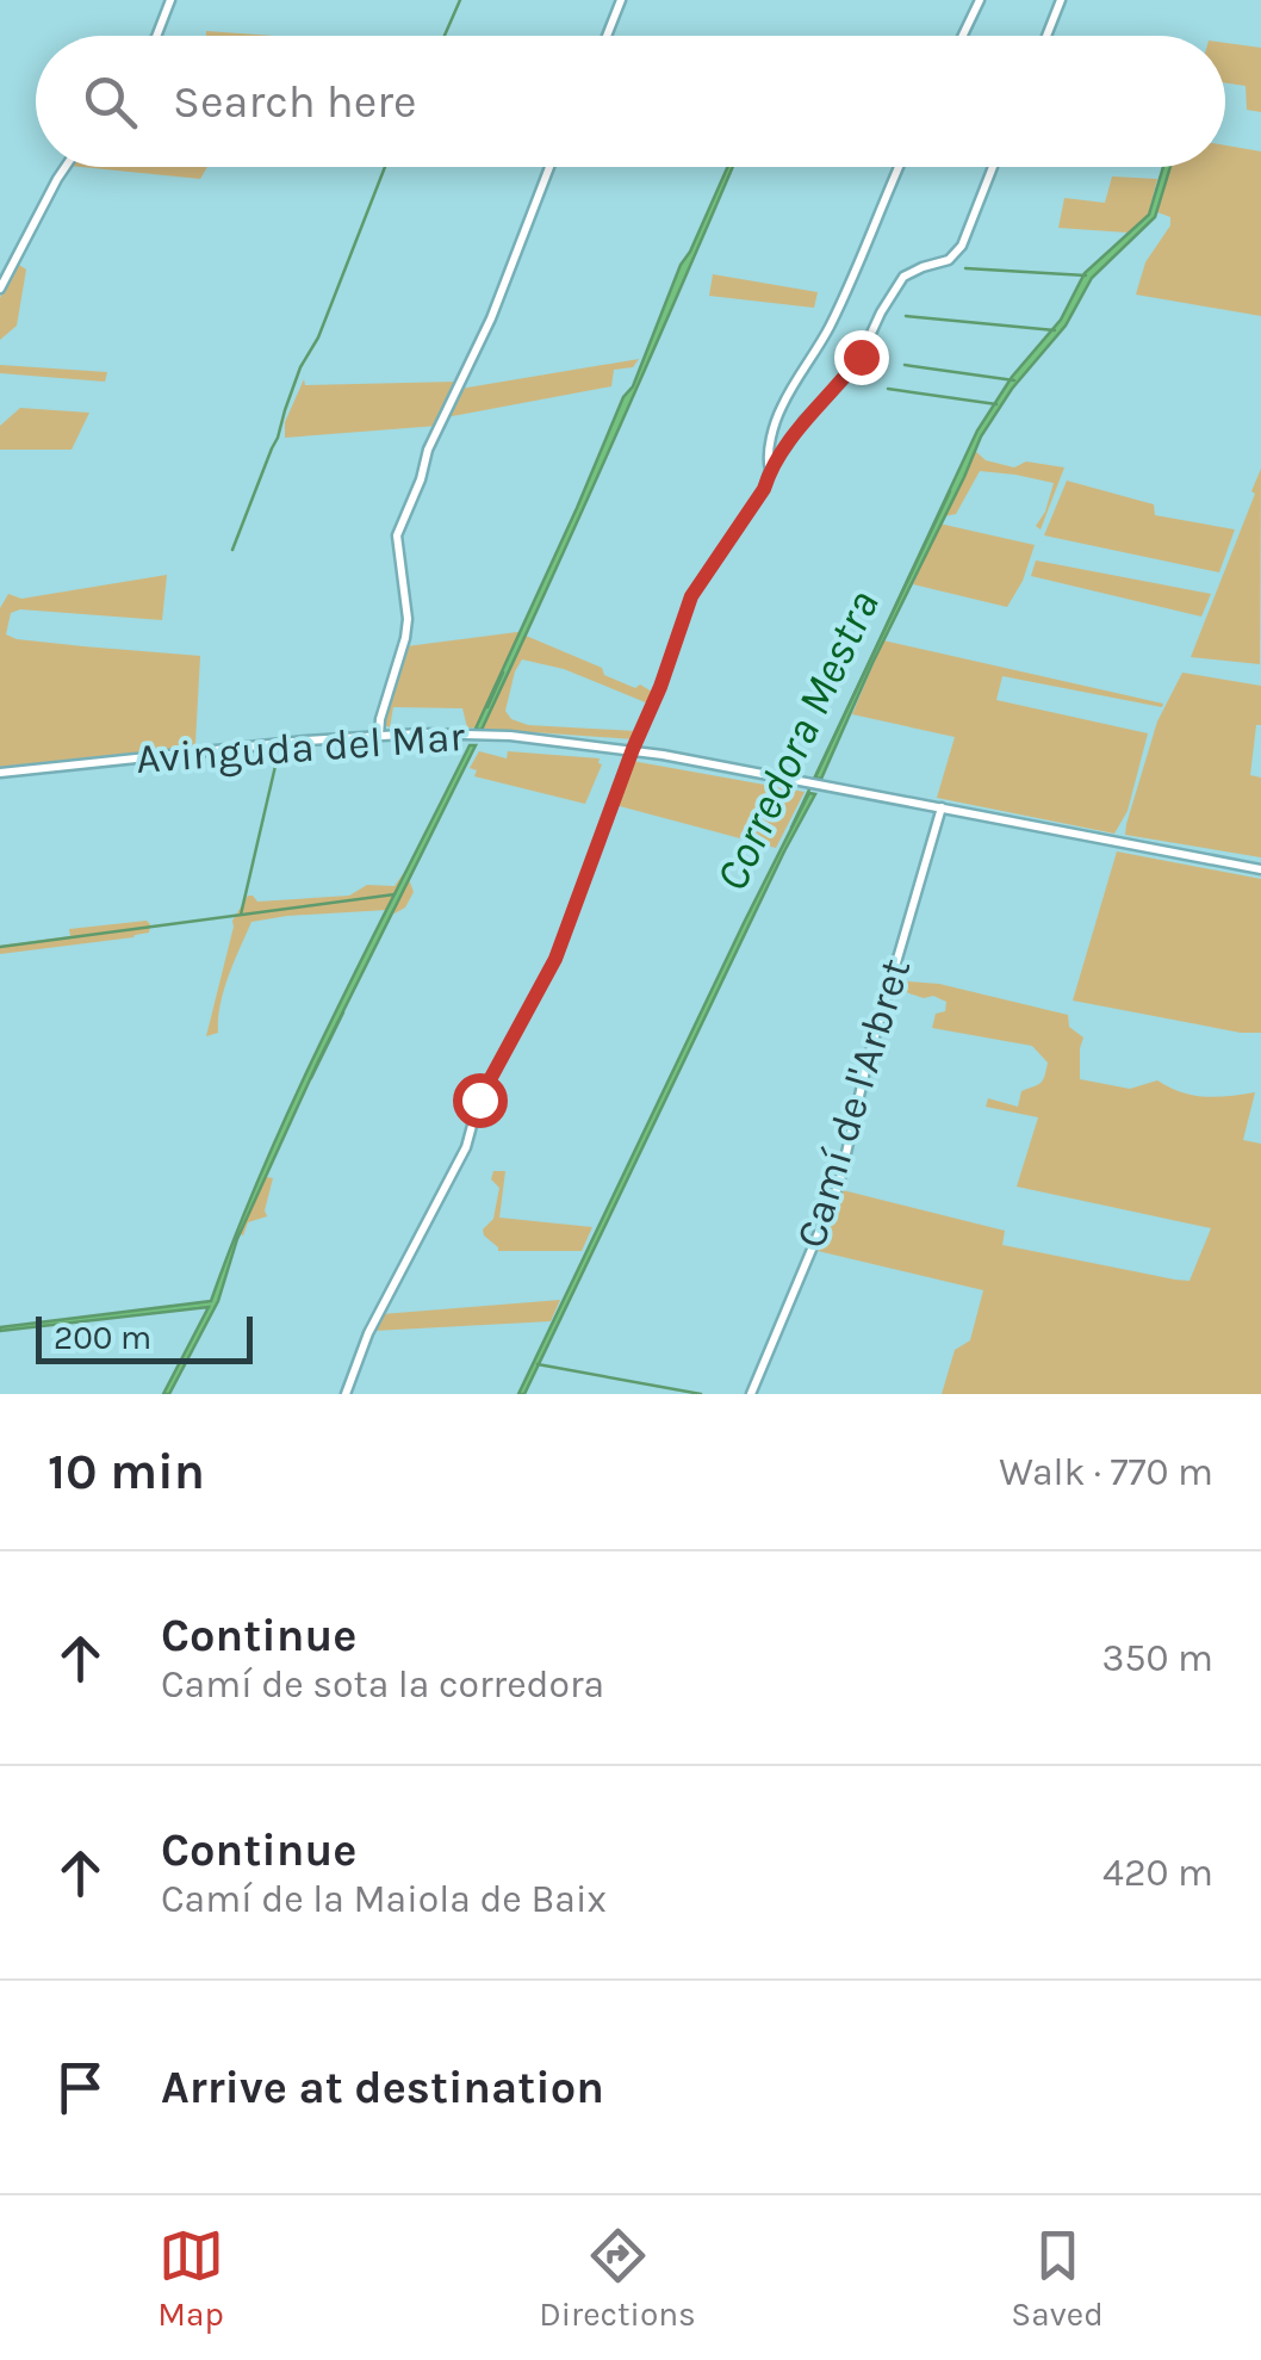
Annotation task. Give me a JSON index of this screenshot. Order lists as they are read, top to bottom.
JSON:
{
  "streets": {
    "street": ["Avinguda del Mar", "Camí de l'Arbret"]
  },
  "crossings": [
    ["Avinguda del Mar", "Camí de l'Arbret"]
  ],
  "water": ["Corredora Mestra"],
  "scale_bar": "200 m",
  "page": {
    "search": "Search here",
    "scale": "200 m",
    "heading": ["10 min", "Walk · 770 m"],
    "list": [
      ["Continue", "Camí de sota la corredora", "350 m"],
      ["Continue", "Camí de la Maiola de Baix", "420 m"],
      "Arrive at destination"
    ],
    "nav": ["Map", "Directions", "Saved"]
  }
}
